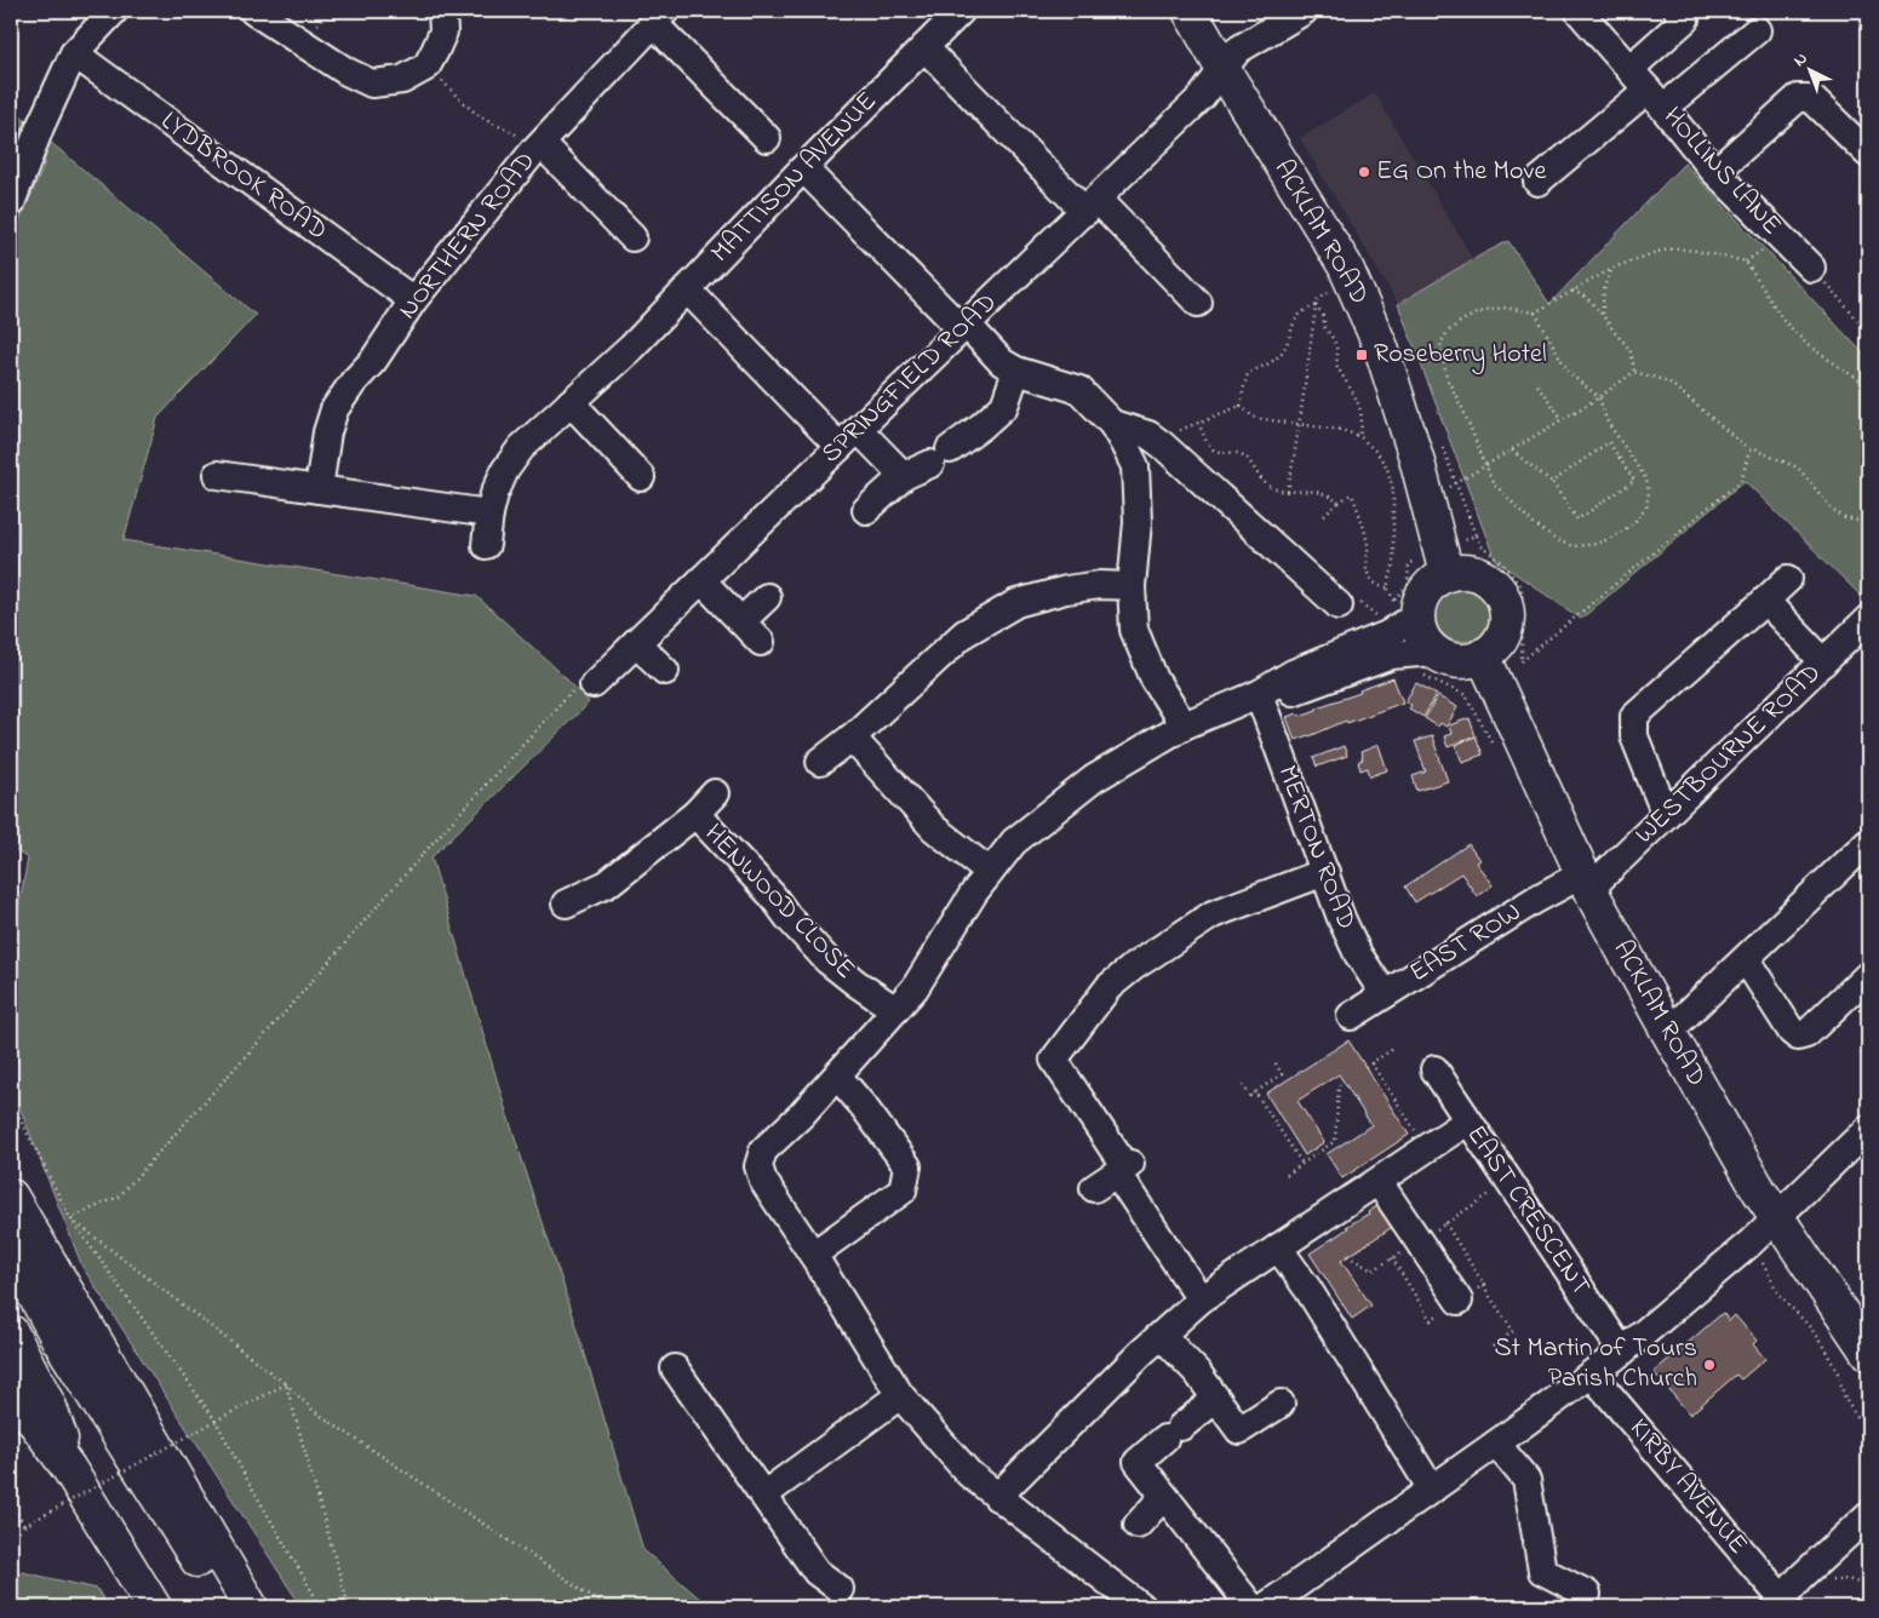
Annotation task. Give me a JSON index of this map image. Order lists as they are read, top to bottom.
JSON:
{
  "streets": {
    "main road": ["ACKLAM ROAD"],
    "street": [
      "HOLLINS LANE",
      "LYDBROOK ROAD",
      "MATTISON AVENUE",
      "NORTHERN ROAD",
      "SPRINGFIELD ROAD",
      "WESTBOURNE ROAD",
      "MERTON ROAD",
      "HENWOOD CLOSE",
      "EAST ROW",
      "EAST CRESCENT",
      "KIRBY AVENUE"
    ]
  },
  "crossings": [
    ["LYDBROOK ROAD", "NORTHERN ROAD"],
    ["ACKLAM ROAD", "SPRINGFIELD ROAD"],
    ["ACKLAM ROAD", "WESTBOURNE ROAD"],
    ["ACKLAM ROAD", "EAST ROW"],
    ["WESTBOURNE ROAD", "EAST ROW"],
    ["MERTON ROAD", "EAST ROW"]
  ],
  "places": {
    "other": ["EG On the Move", "St Martin of Tours Parish Church"],
    "transit": ["Roseberry Hotel"]
  },
  "north": "top left"
}
